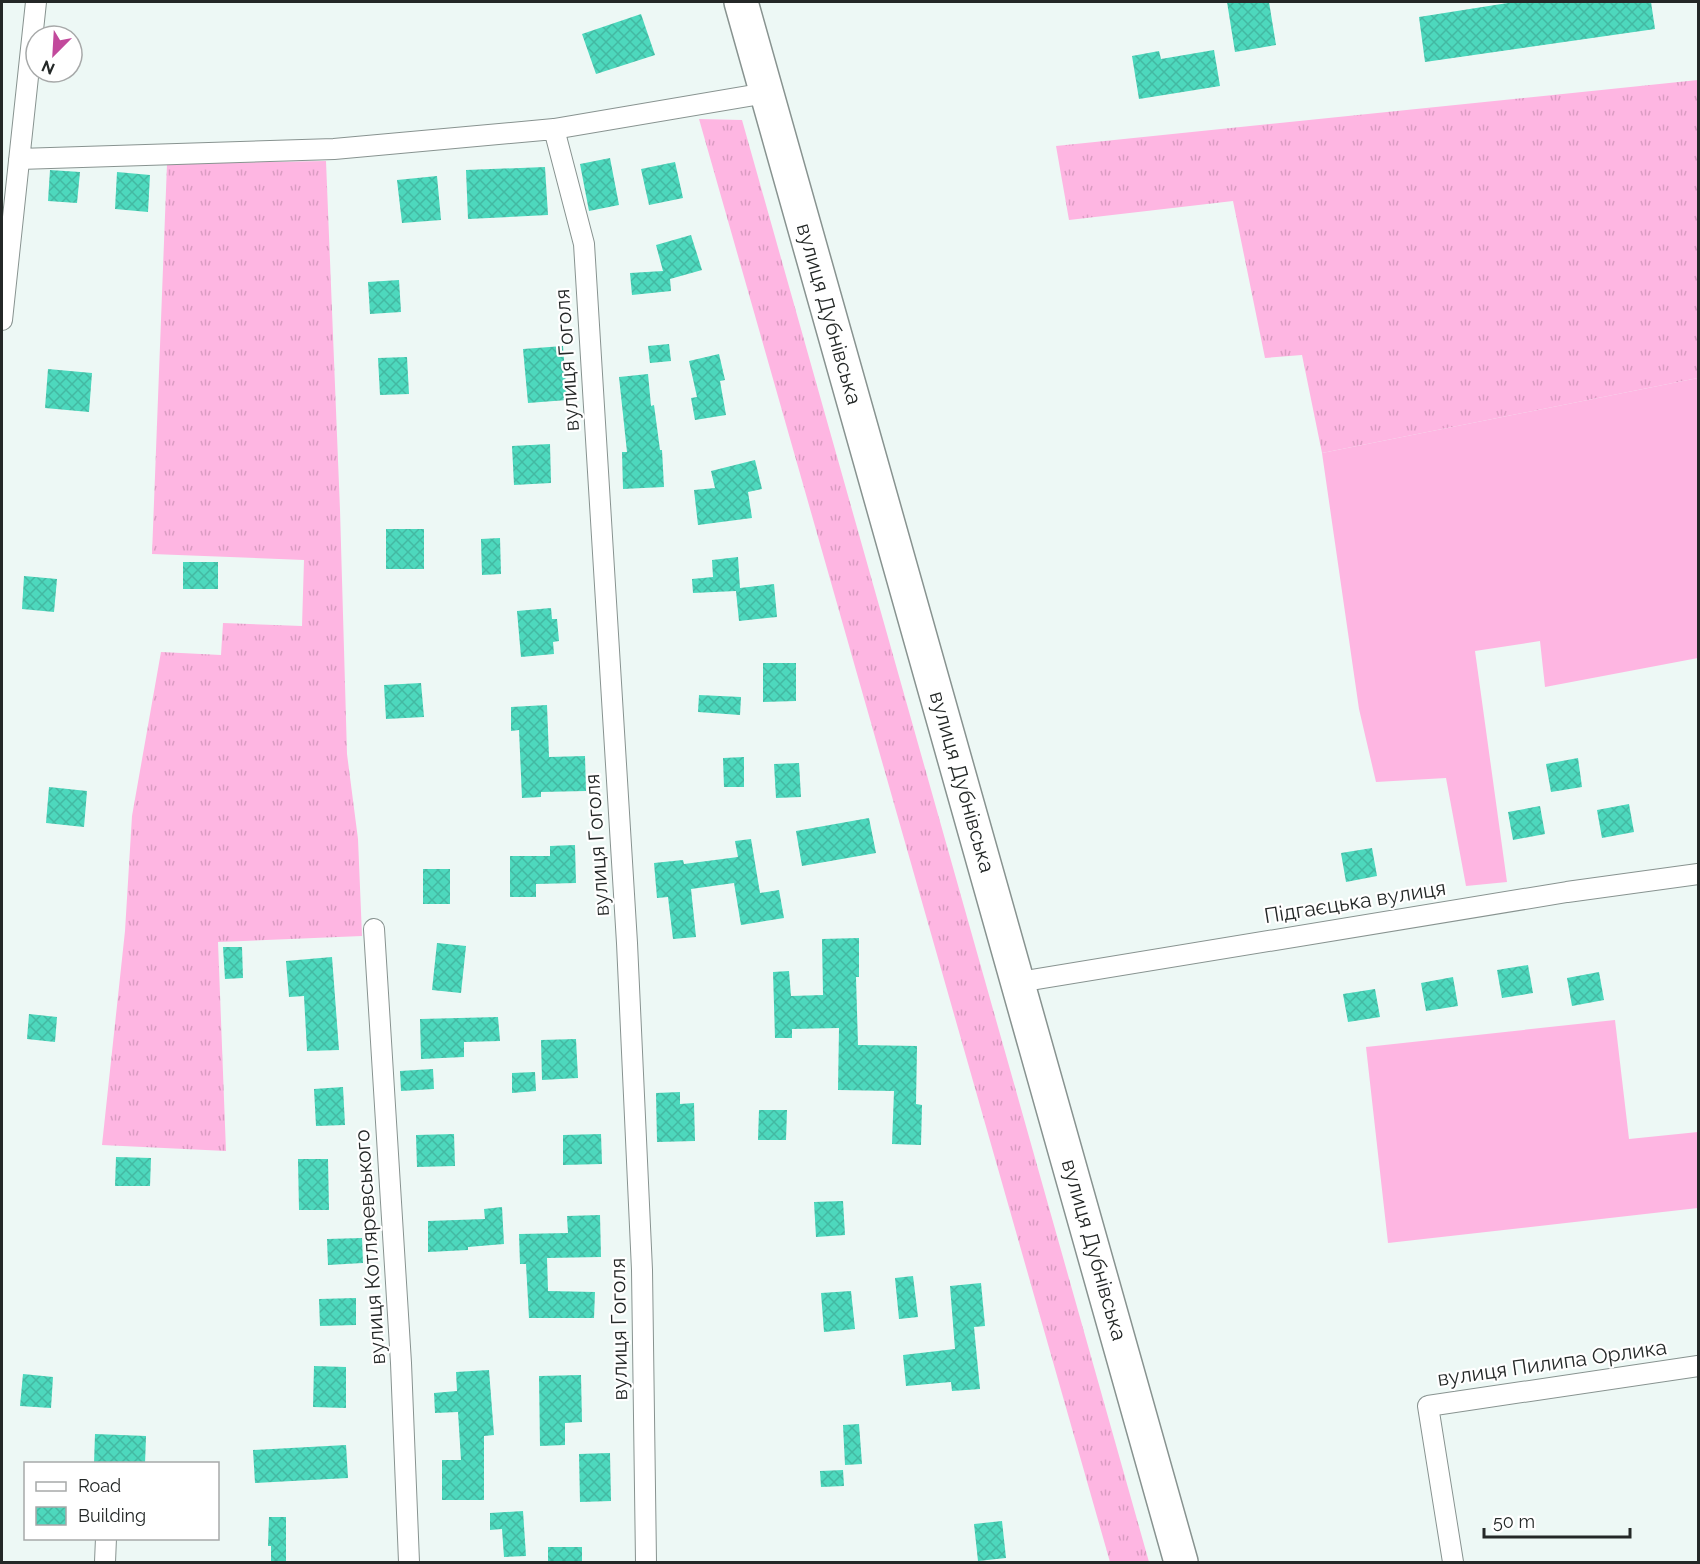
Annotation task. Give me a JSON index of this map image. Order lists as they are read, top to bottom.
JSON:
{
  "streets": {
    "highway": ["вулиця Дубнівська"],
    "street": [
      "вулиця Гоголя",
      "Підгаєцька вулиця",
      "вулиця Котляревського",
      "вулиця Пилипа Орлика"
    ]
  },
  "crossings": [
    ["вулиця Дубнівська", "Підгаєцька вулиця"]
  ],
  "legend": ["Road", "Building"],
  "scale_bar": "50 m",
  "north": "bottom left"
}
